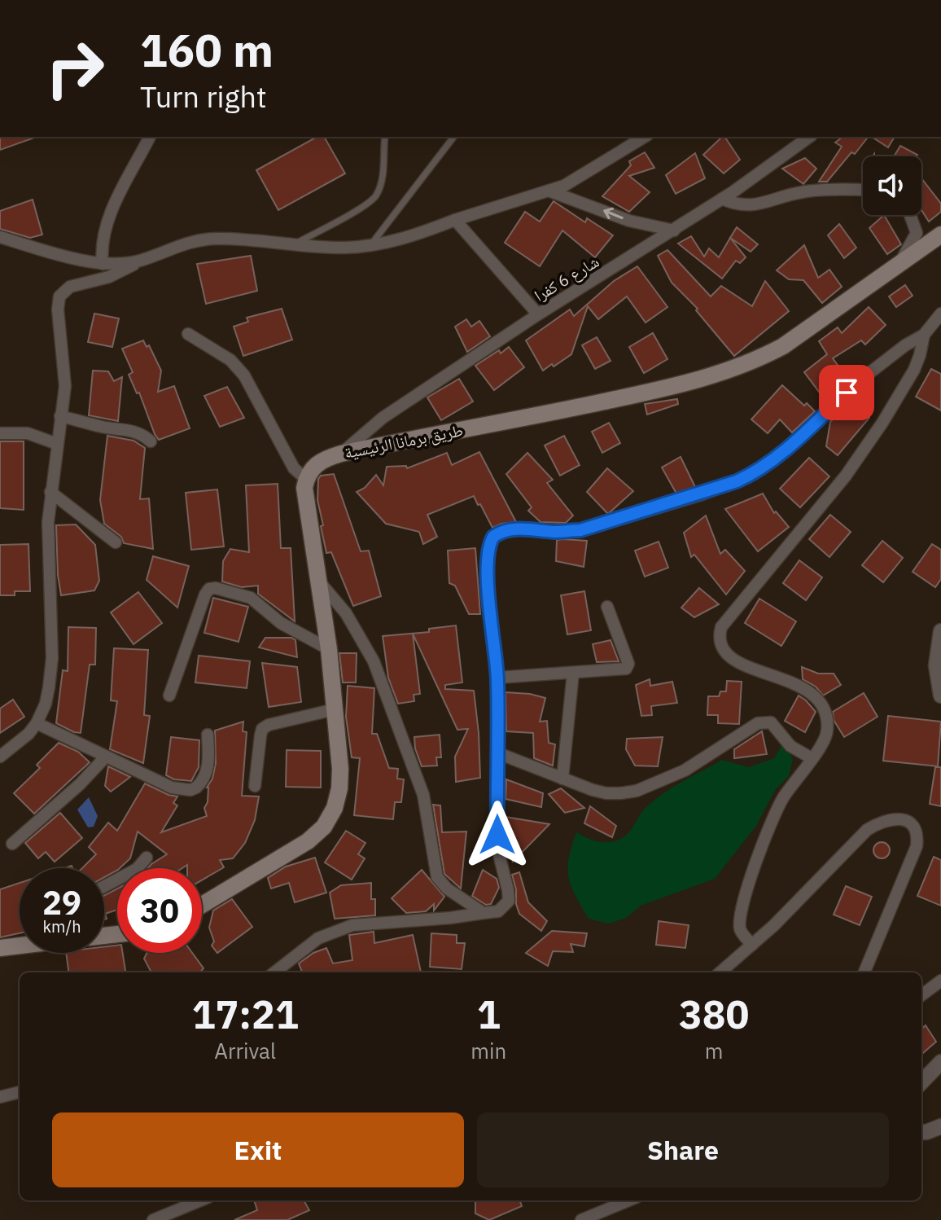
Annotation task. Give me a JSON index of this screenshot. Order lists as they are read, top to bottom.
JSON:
{
  "streets": {
    "main road": ["طريق برمانا الرئيسية"],
    "street": ["شارع 6 كفرا"]
  },
  "crossings": [
    ["شارع 6 كفرا", "طريق برمانا الرئيسية"]
  ],
  "page": {
    "turn": ["160 m", "Turn right"],
    "speed": "29 km/h",
    "limit": "30",
    "eta": [
      "17:21",
      "Arrival",
      "1",
      "min",
      "380",
      "m"
    ],
    "buttons": ["Exit", "Share"]
  }
}
